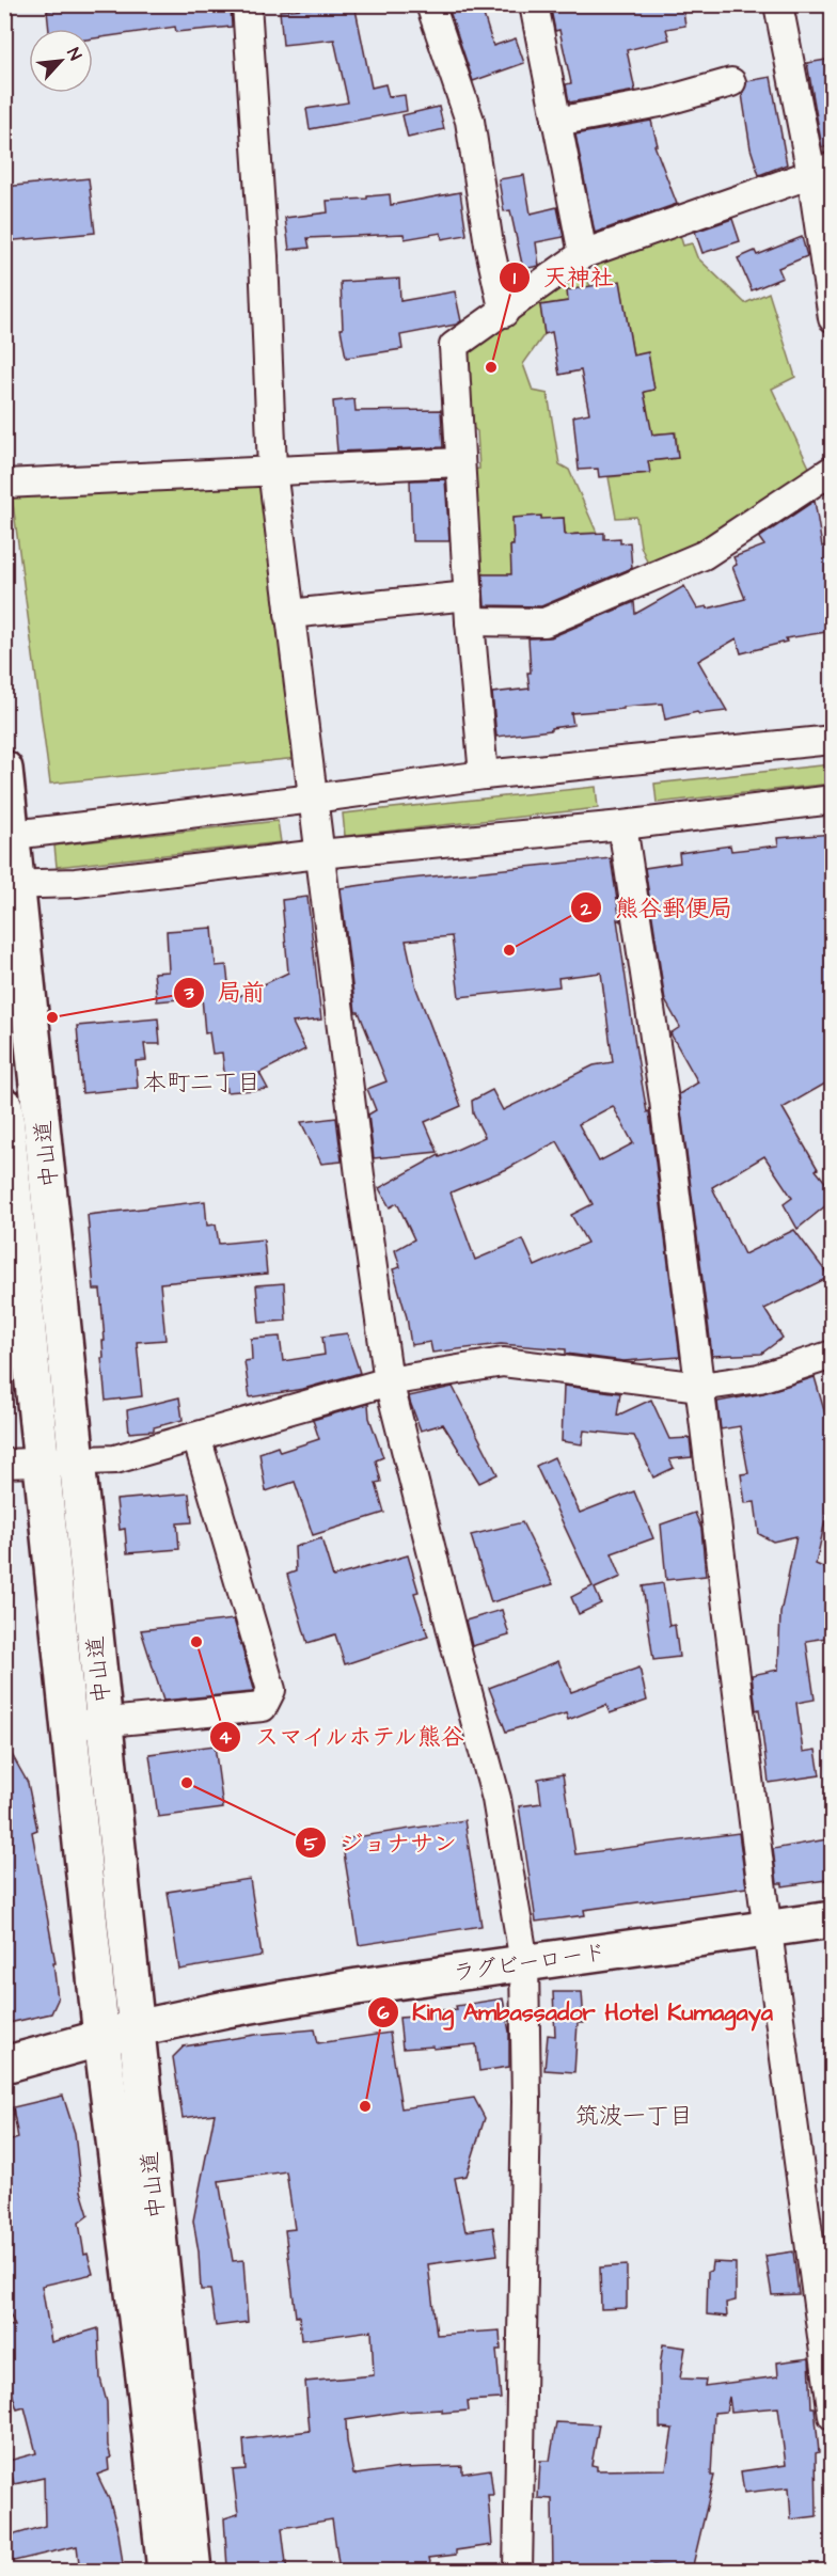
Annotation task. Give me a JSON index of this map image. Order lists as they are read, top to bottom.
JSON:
{
  "streets": {
    "main road": ["中山道", "ラグビーロード"]
  },
  "crossings": [
    ["中山道", "ラグビーロード"]
  ],
  "districts": ["本町二丁目", "筑波一丁目"],
  "places": [
    "天神社",
    "熊谷郵便局",
    "局前",
    "スマイルホテル熊谷",
    "ジョナサン",
    "King Ambassador Hotel Kumagaya"
  ],
  "north": "top right"
}
